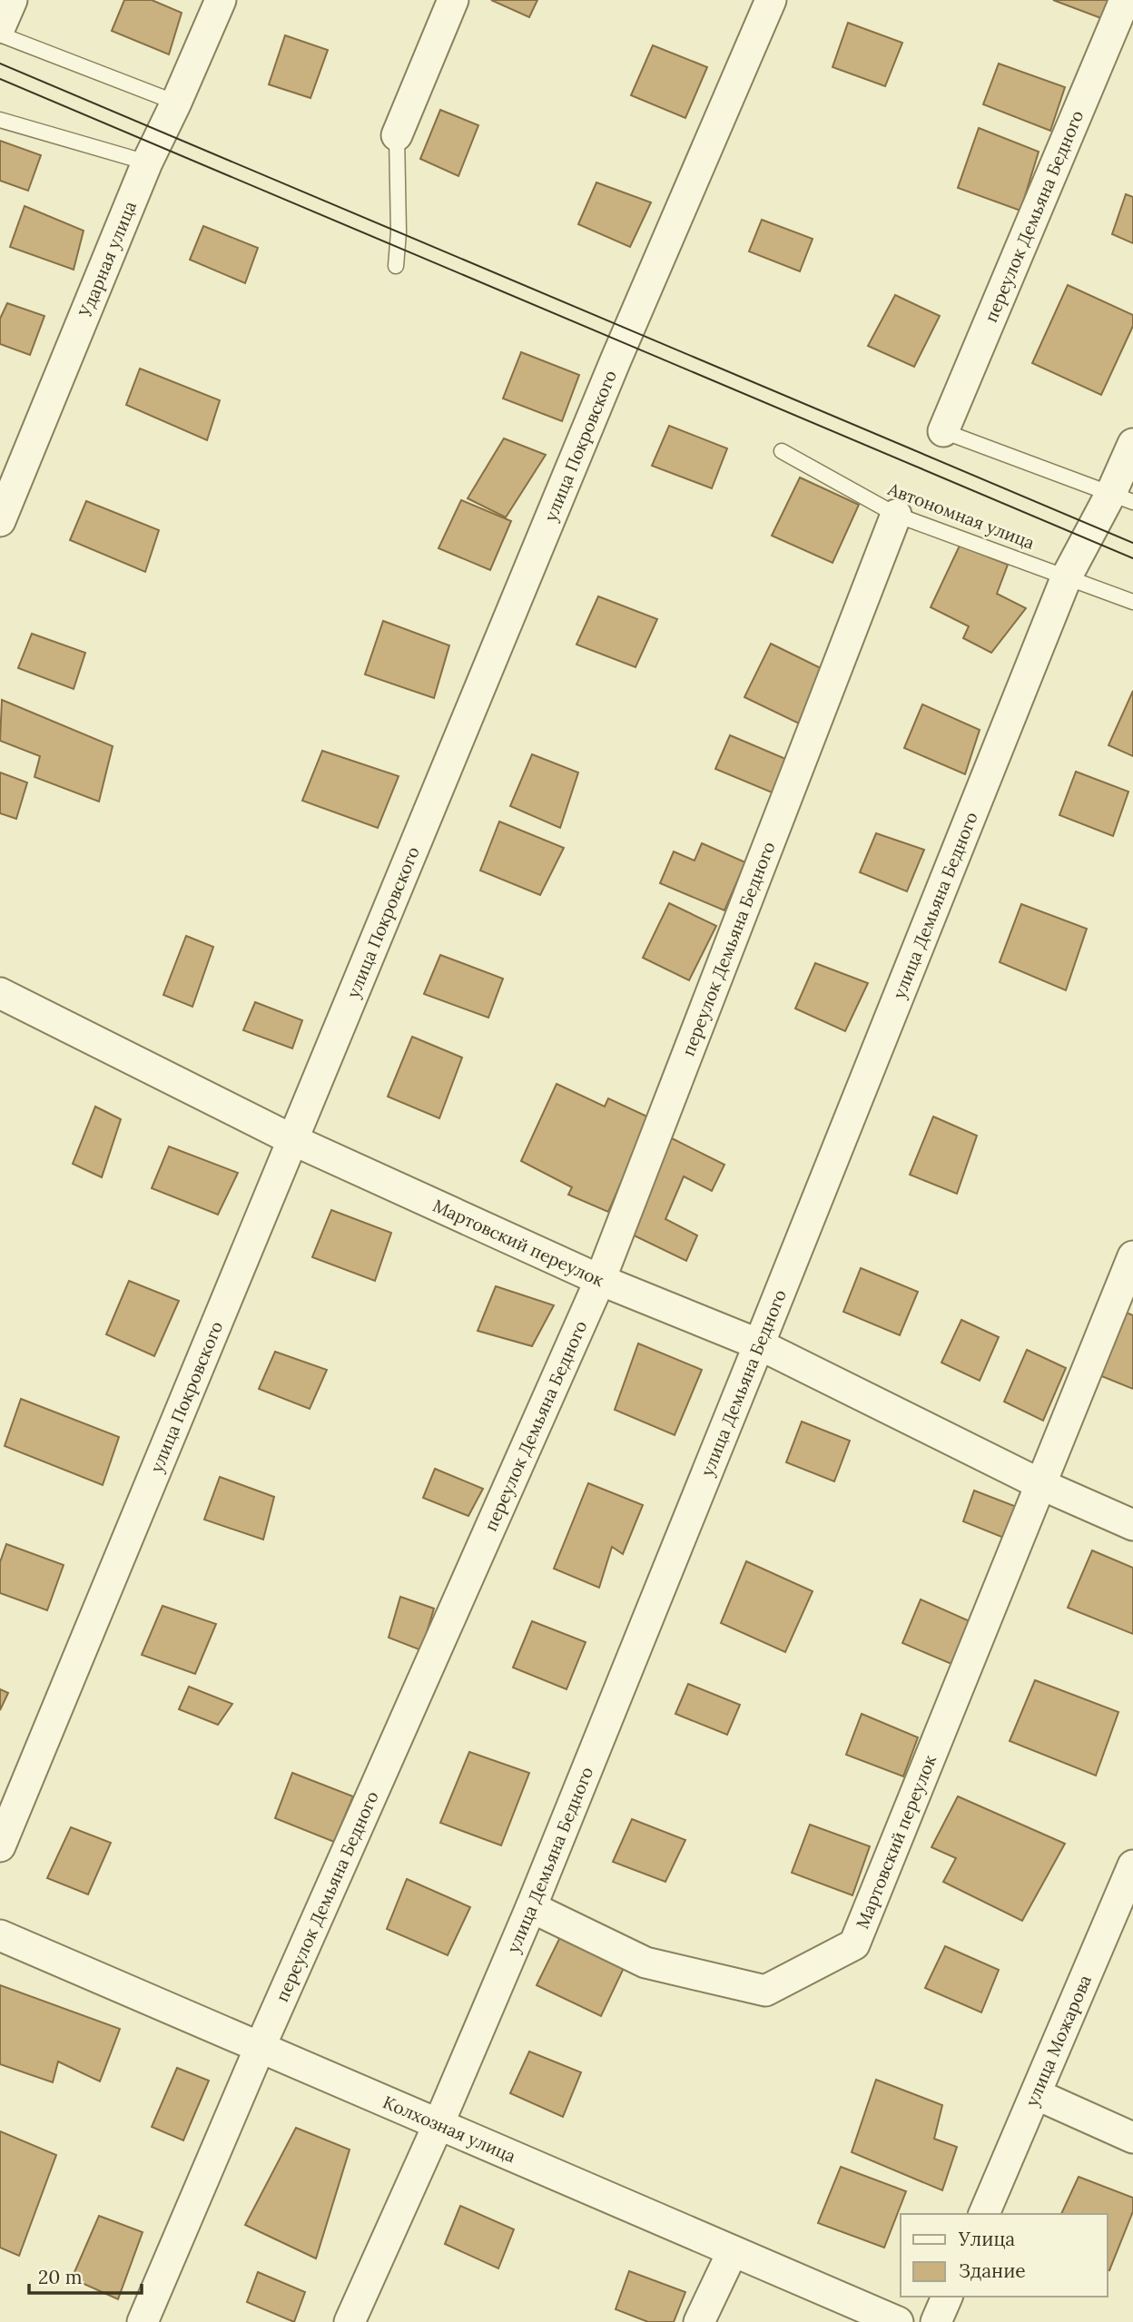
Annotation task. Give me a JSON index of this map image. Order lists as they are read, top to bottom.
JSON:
{
  "streets": {
    "street": [
      "переулок Демьяна Бедного",
      "Ударная улица",
      "улица Покровского",
      "улица Демьяна Бедного",
      "Мартовский переулок",
      "улица Можарова",
      "Колхозная улица"
    ],
    "lane": ["Автономная улица"]
  },
  "crossings": [
    ["переулок Демьяна Бедного", "Автономная улица"],
    ["переулок Демьяна Бедного", "Мартовский переулок"],
    ["переулок Демьяна Бедного", "Колхозная улица"],
    ["улица Покровского", "Мартовский переулок"],
    ["Автономная улица", "улица Демьяна Бедного"],
    ["улица Демьяна Бедного", "Мартовский переулок"],
    ["улица Демьяна Бедного", "Колхозная улица"]
  ],
  "legend": ["Улица", "Здание"],
  "scale_bar": "20 m"
}
